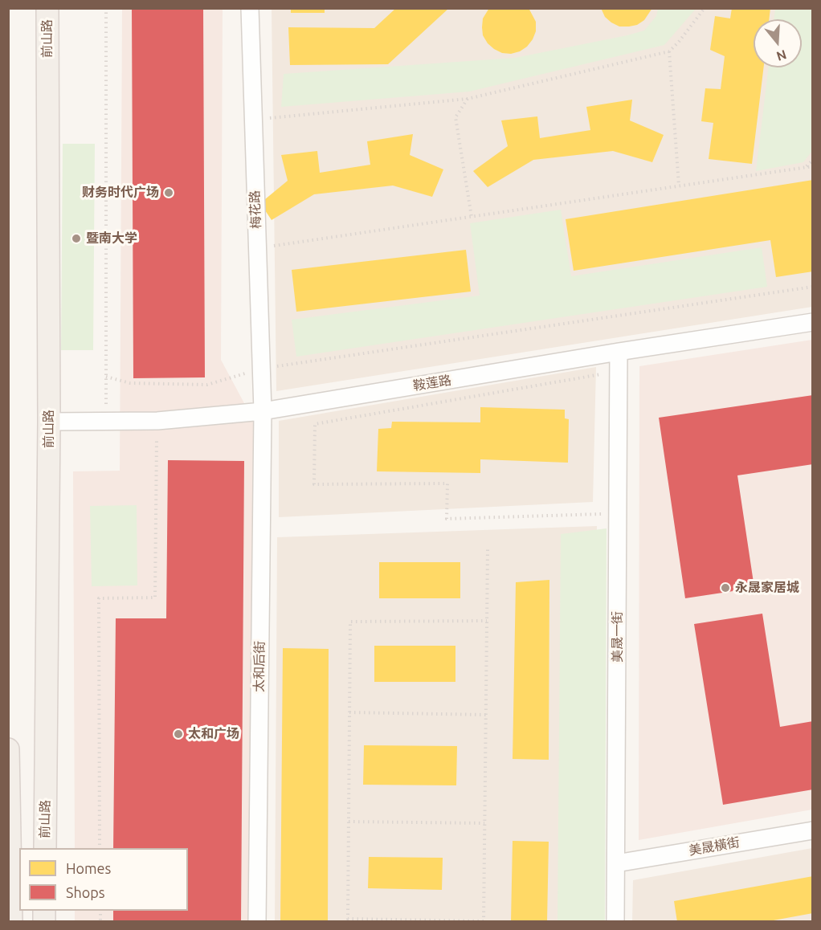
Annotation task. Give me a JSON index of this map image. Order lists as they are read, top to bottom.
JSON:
{
  "streets": {
    "main road": ["前山路"],
    "street": [
      "梅花路",
      "鞍莲路",
      "美晟一街",
      "太和后街",
      "美晟橫街"
    ]
  },
  "crossings": [
    ["前山路", "鞍莲路"],
    ["梅花路", "鞍莲路"],
    ["梅花路", "太和后街"],
    ["鞍莲路", "美晟一街"],
    ["鞍莲路", "太和后街"],
    ["美晟一街", "美晟橫街"]
  ],
  "places": [
    "财务时代广场",
    "暨南大学",
    "永晟家居城",
    "太和广场"
  ],
  "legend": ["Homes", "Shops"],
  "north": "bottom"
}
